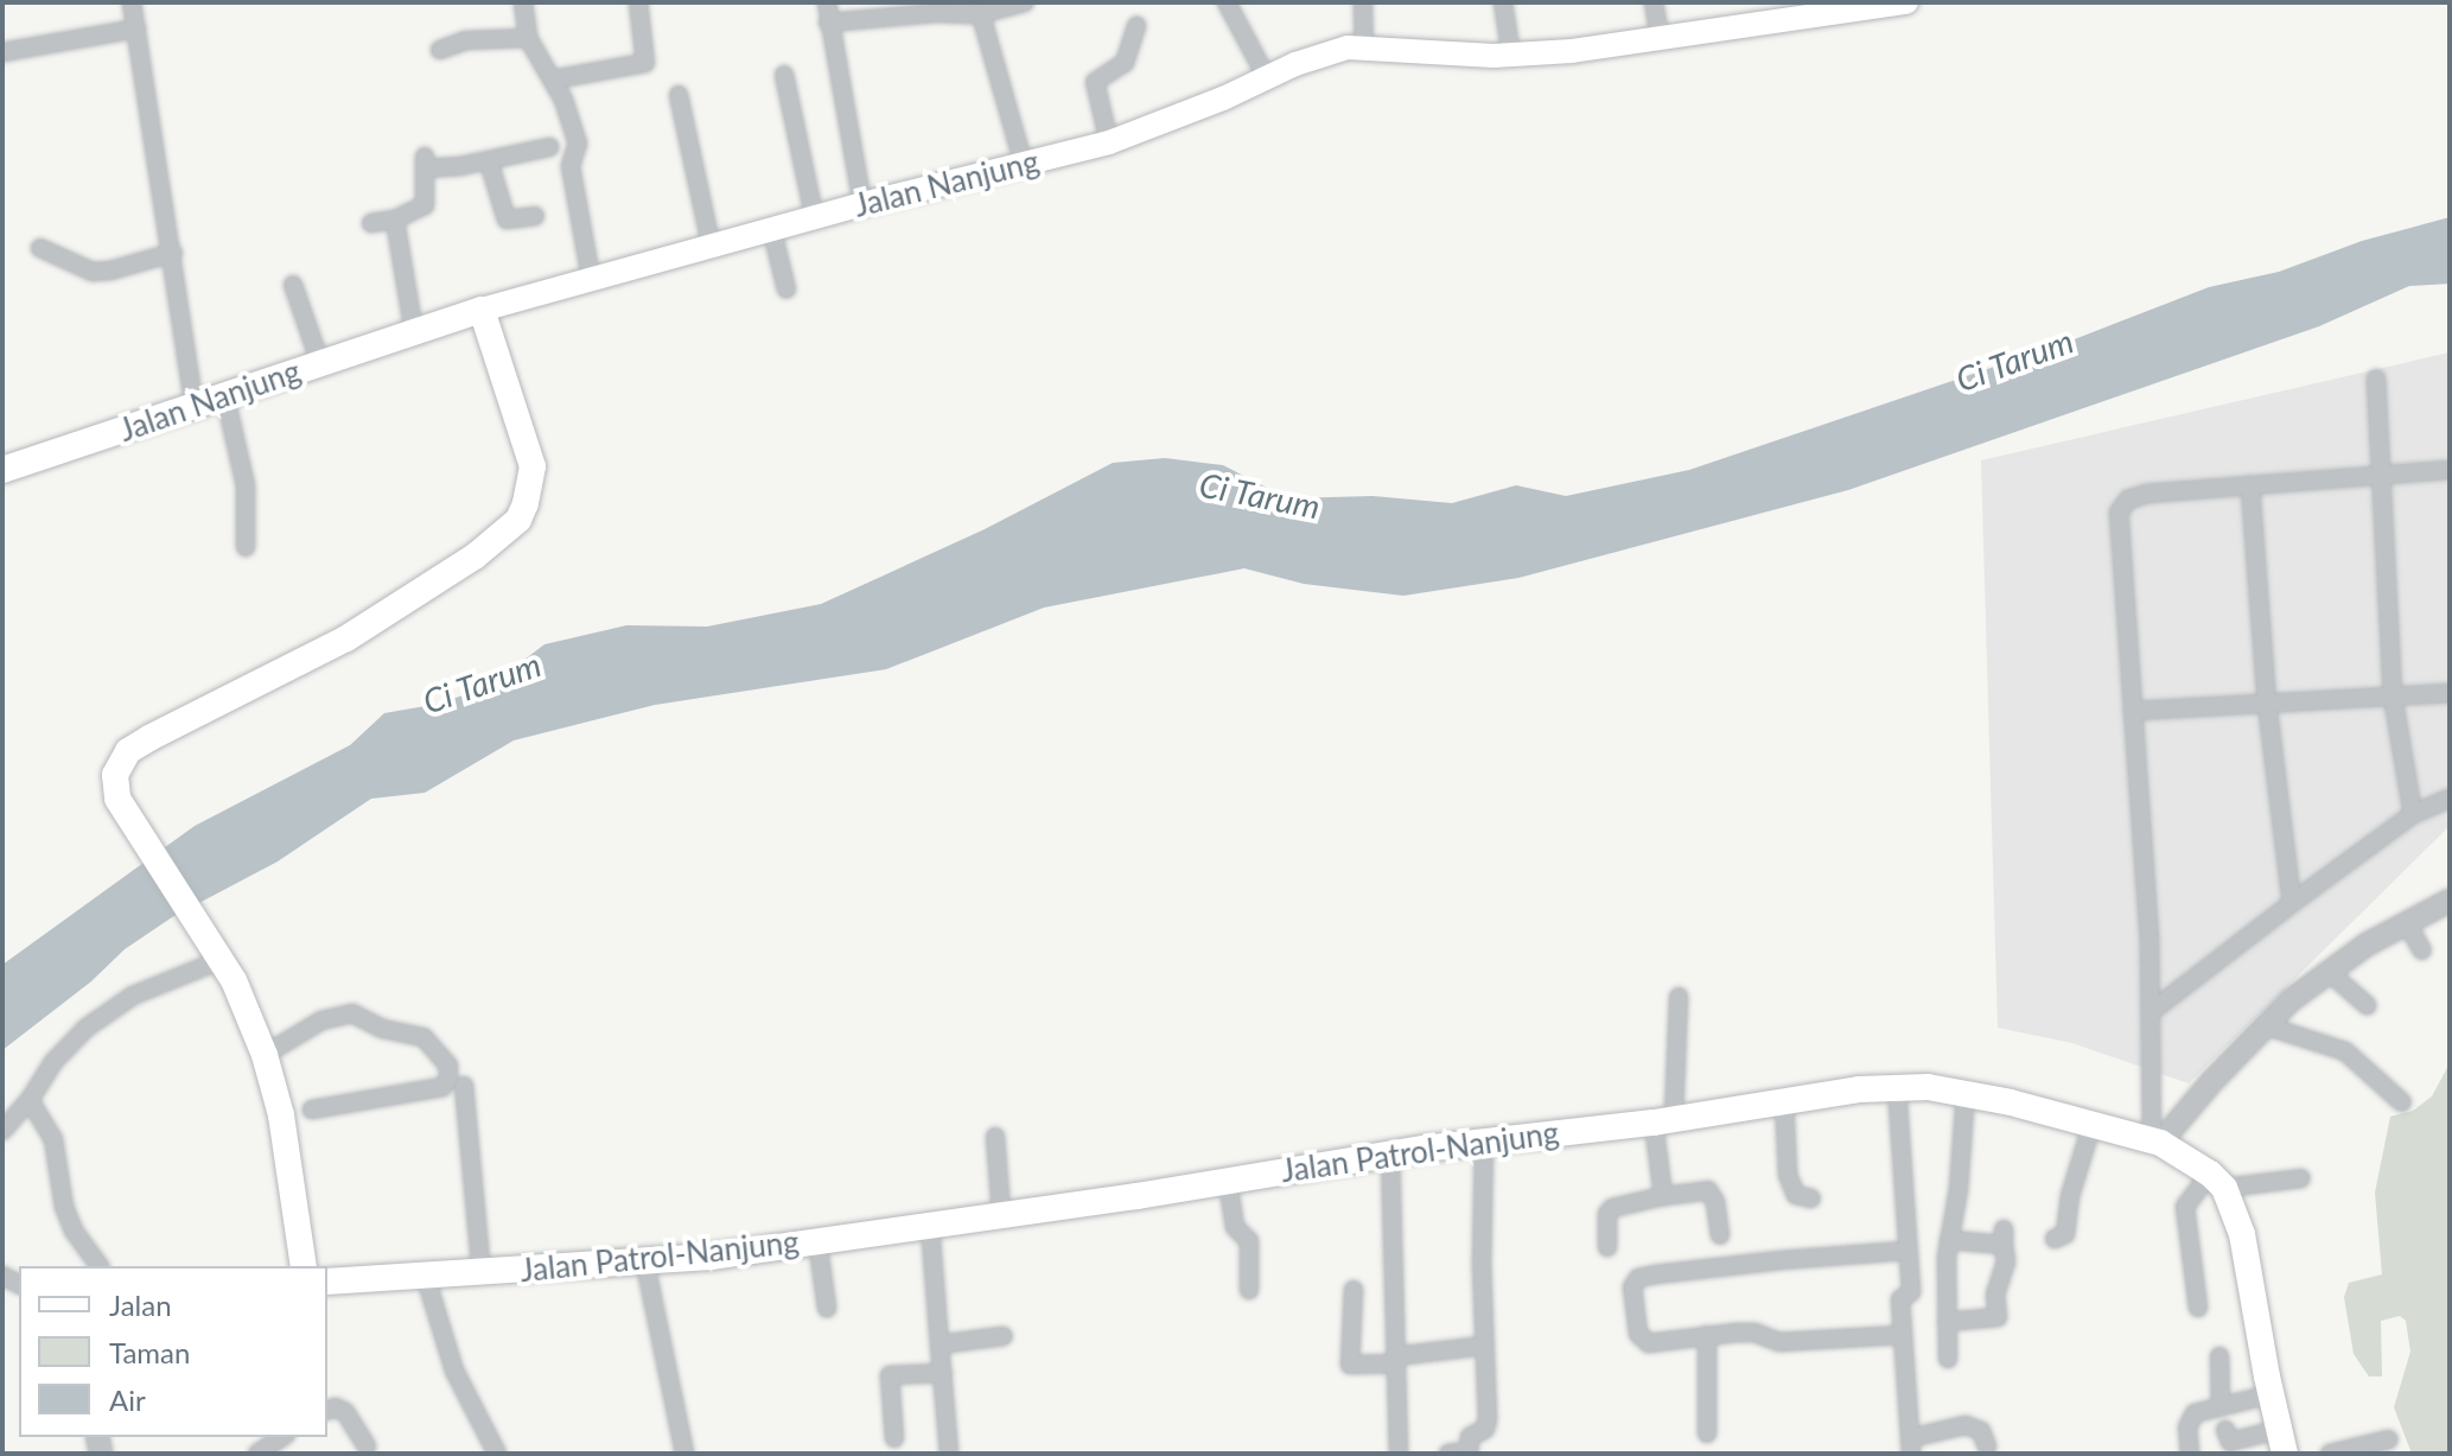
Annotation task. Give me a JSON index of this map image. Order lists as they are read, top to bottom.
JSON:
{
  "streets": {
    "main road": ["Jalan Nanjung", "Jalan Patrol-Nanjung"]
  },
  "water": ["Ci Tarum"],
  "legend": ["Jalan", "Taman", "Air"]
}
